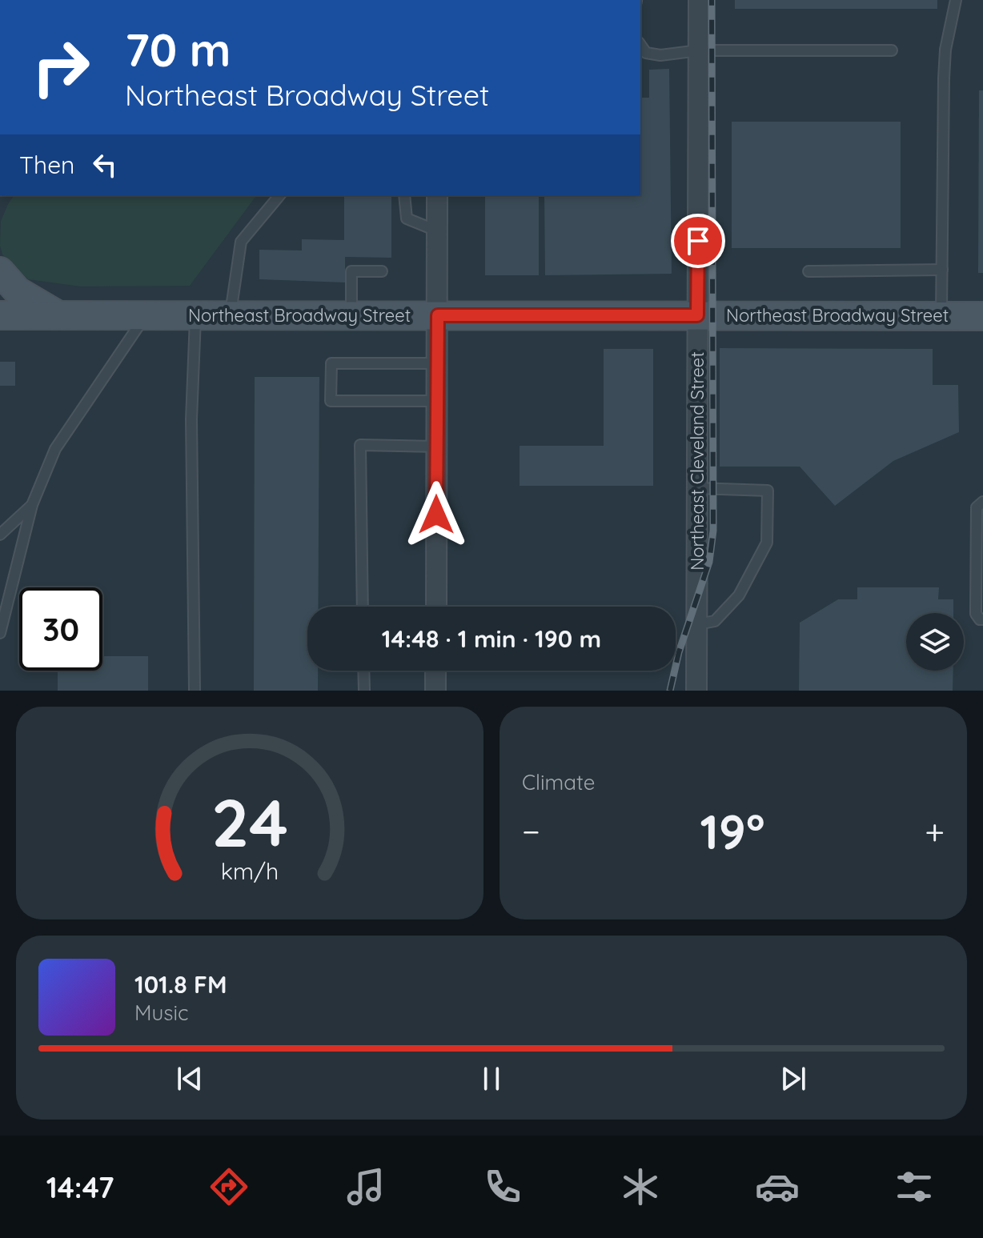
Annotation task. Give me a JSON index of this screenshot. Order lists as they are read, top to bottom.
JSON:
{
  "streets": {
    "main road": ["Northeast Broadway Street"],
    "street": ["Northeast Cleveland Street"]
  },
  "crossings": [
    ["Northeast Broadway Street", "Northeast Cleveland Street"]
  ],
  "page": {
    "turn": ["70 m", "Northeast Broadway Street"],
    "then": "Then",
    "limit": "30",
    "trip": "14:48 · 1 min · 190 m",
    "tile": "Climate",
    "heat": ["−", "19°", "+"],
    "song": ["101.8 FM", "Music"],
    "tabs": "14:47",
    "gauge": ["24", "km/h"]
  }
}
